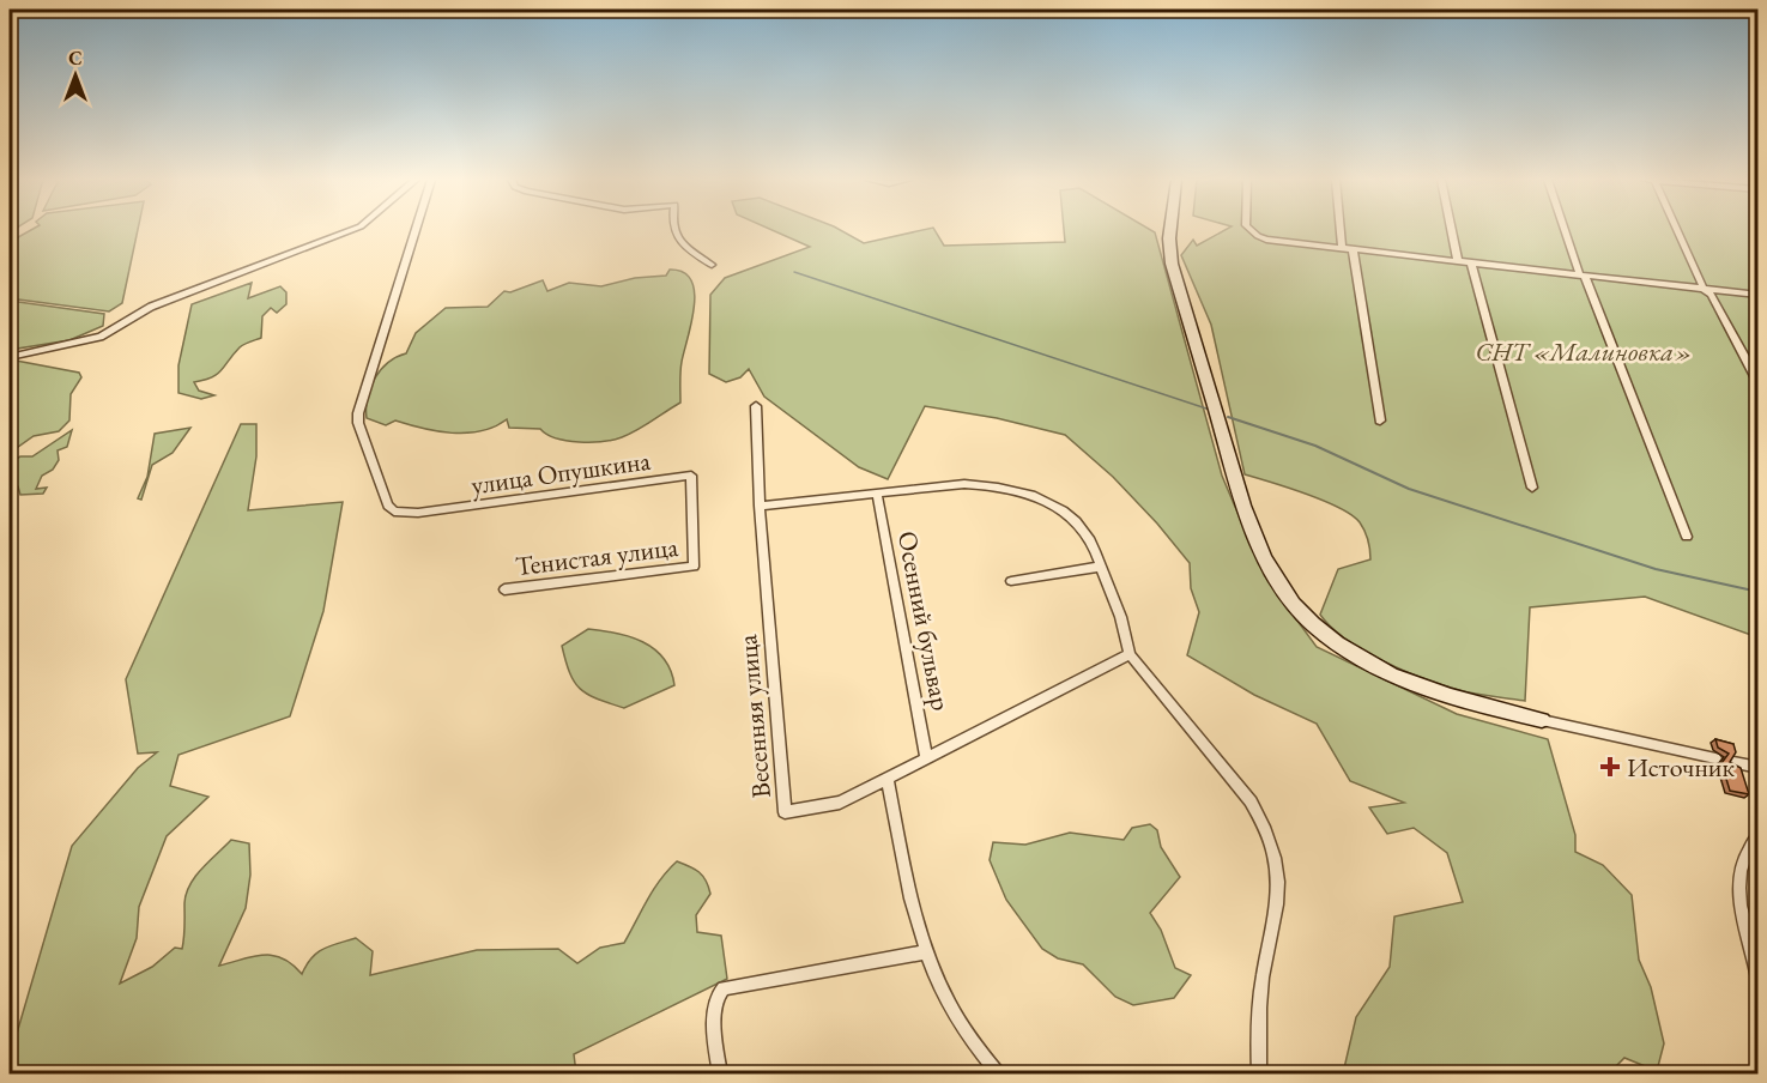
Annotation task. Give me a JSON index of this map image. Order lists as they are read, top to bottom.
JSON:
{
  "streets": {
    "street": [
      "улица Опушкина",
      "Тенистая улица",
      "Осенний бульвар",
      "Весенняя улица"
    ]
  },
  "crossings": [
    ["улица Опушкина", "Тенистая улица"],
    ["Осенний бульвар", "Весенняя улица"]
  ],
  "parks": ["СНТ «Малиновка»"],
  "places": {
    "health": ["Источник"]
  },
  "north": "top"
}
